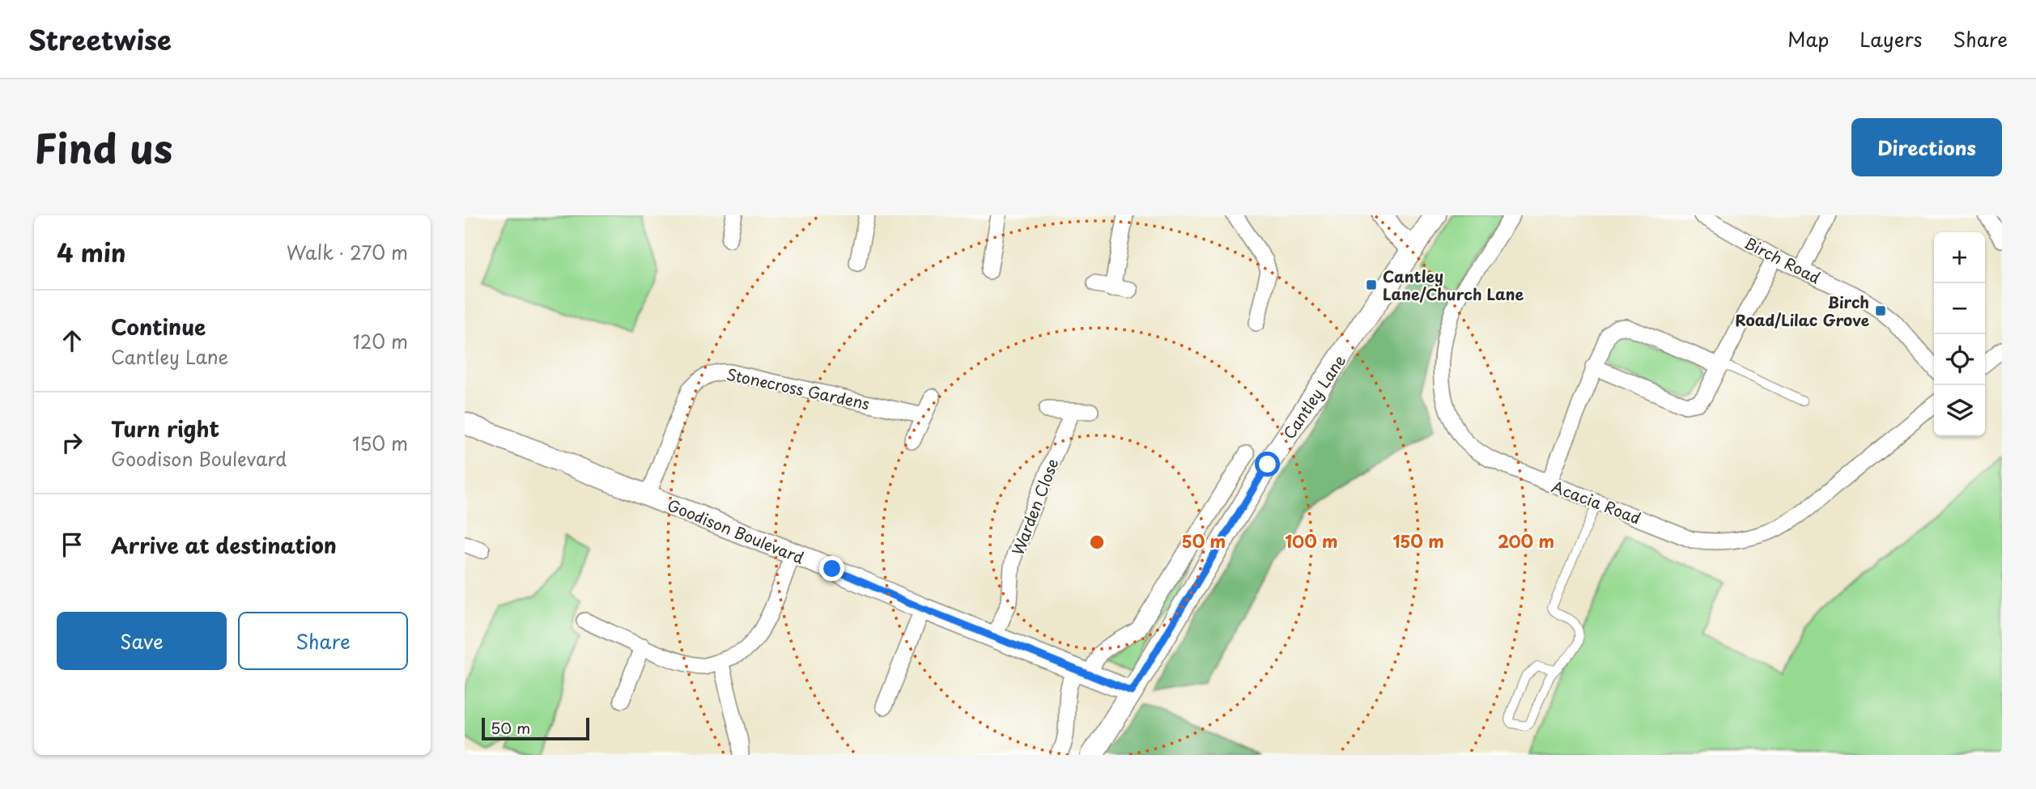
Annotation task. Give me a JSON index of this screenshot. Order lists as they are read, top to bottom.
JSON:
{
  "streets": {
    "street": [
      "Birch Road",
      "Stonecross Gardens",
      "Cantley Lane",
      "Acacia Road",
      "Warden Close",
      "Goodison Boulevard"
    ]
  },
  "crossings": [
    ["Stonecross Gardens", "Goodison Boulevard"],
    ["Cantley Lane", "Goodison Boulevard"],
    ["Warden Close", "Goodison Boulevard"]
  ],
  "places": {
    "transit": ["Cantley Lane/Church Lane", "Birch Road/Lilac Grove"]
  },
  "scale_bar": "50 m",
  "page": {
    "header": "Streetwise",
    "nav": ["Map", "Layers", "Share"],
    "title": "Find us",
    "buttons": [
      "Directions",
      ["Save", "Share"]
    ],
    "heading": ["4 min", "Walk · 270 m"],
    "map_buttons": ["+", "−"],
    "list": [
      ["Continue", "Cantley Lane", "120 m"],
      ["Turn right", "Goodison Boulevard", "150 m"],
      "Arrive at destination"
    ],
    "scale": "50 m"
  },
  "rings": [
    "50 m",
    "100 m",
    "150 m",
    "200 m"
  ]
}
